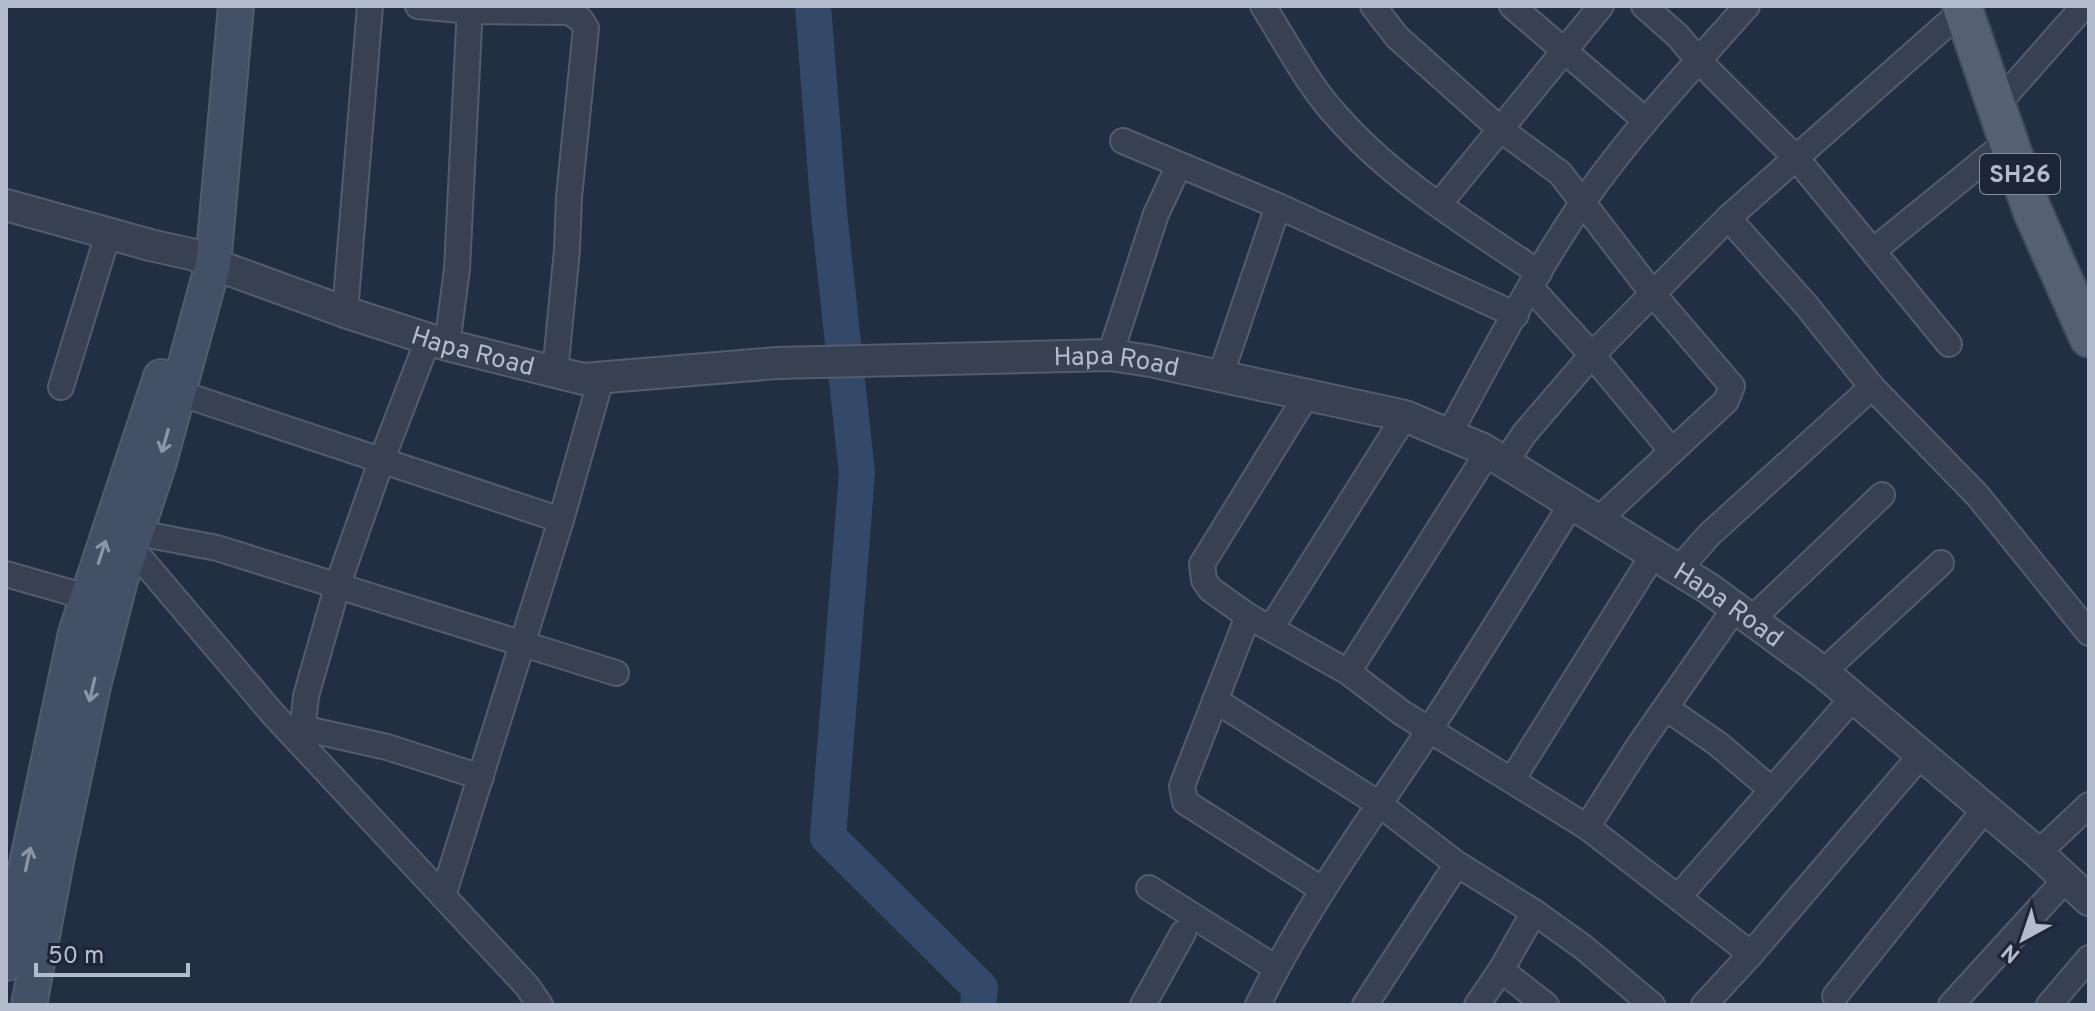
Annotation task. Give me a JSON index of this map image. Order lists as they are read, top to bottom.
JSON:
{
  "streets": {
    "main road": ["SH26"],
    "street": ["Hapa Road"]
  },
  "scale_bar": "50 m",
  "north": "bottom left"
}
